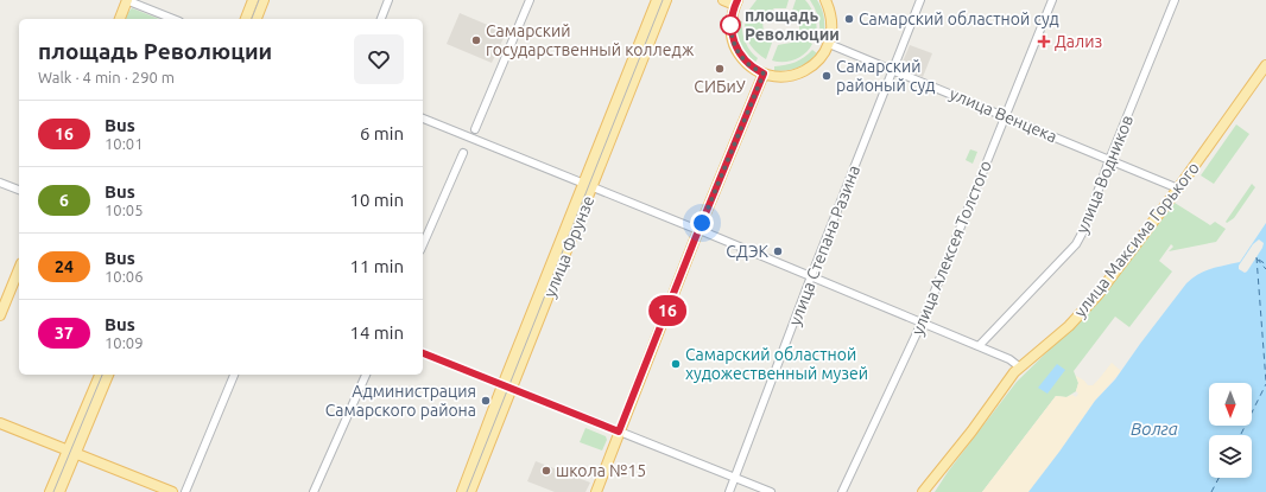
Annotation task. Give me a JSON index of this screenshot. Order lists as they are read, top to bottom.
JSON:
{
  "streets": {
    "main road": ["улица Максима Горького", "улица Фрунзе"],
    "street": [
      "улица Венцека",
      "улица Водников",
      "улица Степана Разина",
      "улица Алексея Толстого"
    ]
  },
  "crossings": [
    ["улица Венцека", "улица Водников"],
    ["улица Венцека", "улица Максима Горького"],
    ["улица Венцека", "улица Степана Разина"],
    ["улица Венцека", "улица Алексея Толстого"]
  ],
  "water": ["Волга"],
  "places": {
    "other": [
      "Самарский областной суд",
      "площадь Революции",
      "Самарский государственный колледж",
      "СИБиУ",
      "Самарский районый суд",
      "СДЭК",
      "Самарский областной художественный музей",
      "Администрация Самарского района",
      "школа №15"
    ],
    "health": ["Дализ"]
  },
  "lines": ["bus line 16"],
  "north": "bottom",
  "page": {
    "on_map": "16",
    "heading": ["площадь Революции", "Walk · 4 min · 290 m"],
    "list": [
      {
        "mark": "16",
        "name": "Bus",
        "note": "10:01",
        "value": "6 min"
      },
      {
        "mark": "6",
        "name": "Bus",
        "note": "10:05",
        "value": "10 min"
      },
      {
        "mark": "24",
        "name": "Bus",
        "note": "10:06",
        "value": "11 min"
      },
      {
        "mark": "37",
        "name": "Bus",
        "note": "10:09",
        "value": "14 min"
      }
    ]
  }
}
